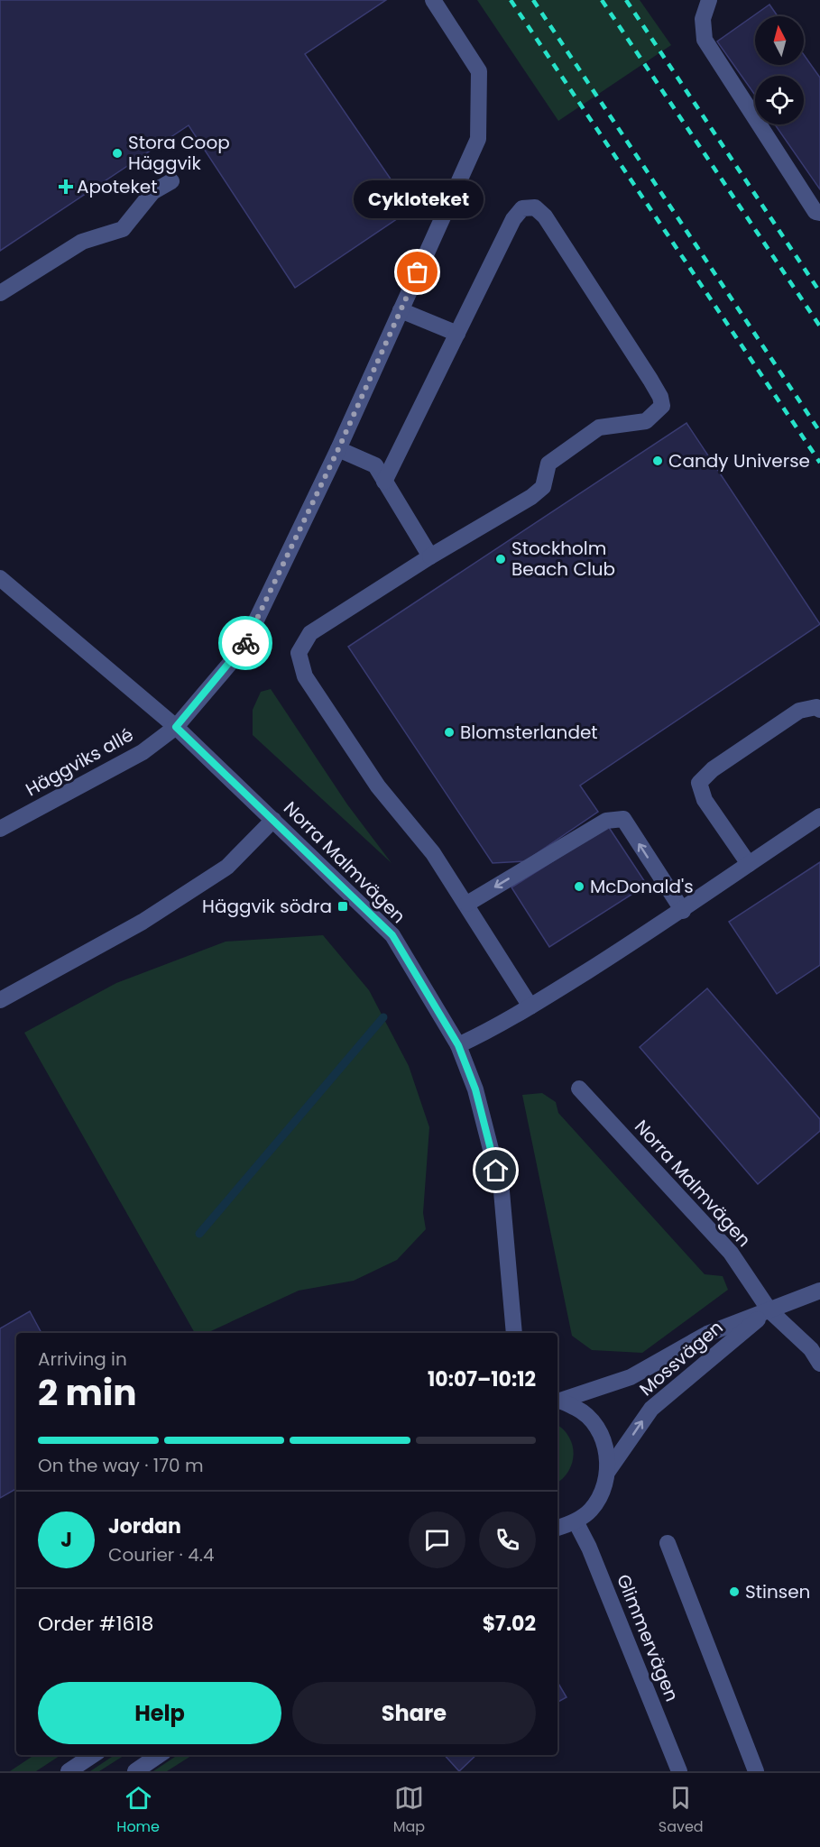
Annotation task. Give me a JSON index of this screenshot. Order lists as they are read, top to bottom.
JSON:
{
  "streets": {
    "street": [
      "Häggviks allé",
      "Norra Malmvägen",
      "Mossvägen",
      "Glimmervägen"
    ]
  },
  "crossings": [
    ["Häggviks allé", "Norra Malmvägen"],
    ["Norra Malmvägen", "Mossvägen"],
    ["Mossvägen", "Glimmervägen"]
  ],
  "places": {
    "other": [
      "Stora Coop Häggvik",
      "Cykloteket",
      "Candy Universe",
      "Stockholm Beach Club",
      "Blomsterlandet",
      "McDonald's",
      "Stinsen"
    ],
    "health": ["Apoteket"],
    "transit": ["Häggvik södra"]
  },
  "north": "top",
  "page": {
    "bubble": "Cykloteket",
    "heading": ["2 min", "Arriving in", "10:07–10:12"],
    "panel": [
      "Jordan",
      "Courier · 4.4",
      "Order #1618",
      "$7.02"
    ],
    "bar": "On the way · 170 m",
    "round": "J",
    "buttons": ["Help", "Share"],
    "tabs": ["Home", "Map", "Saved"]
  }
}
